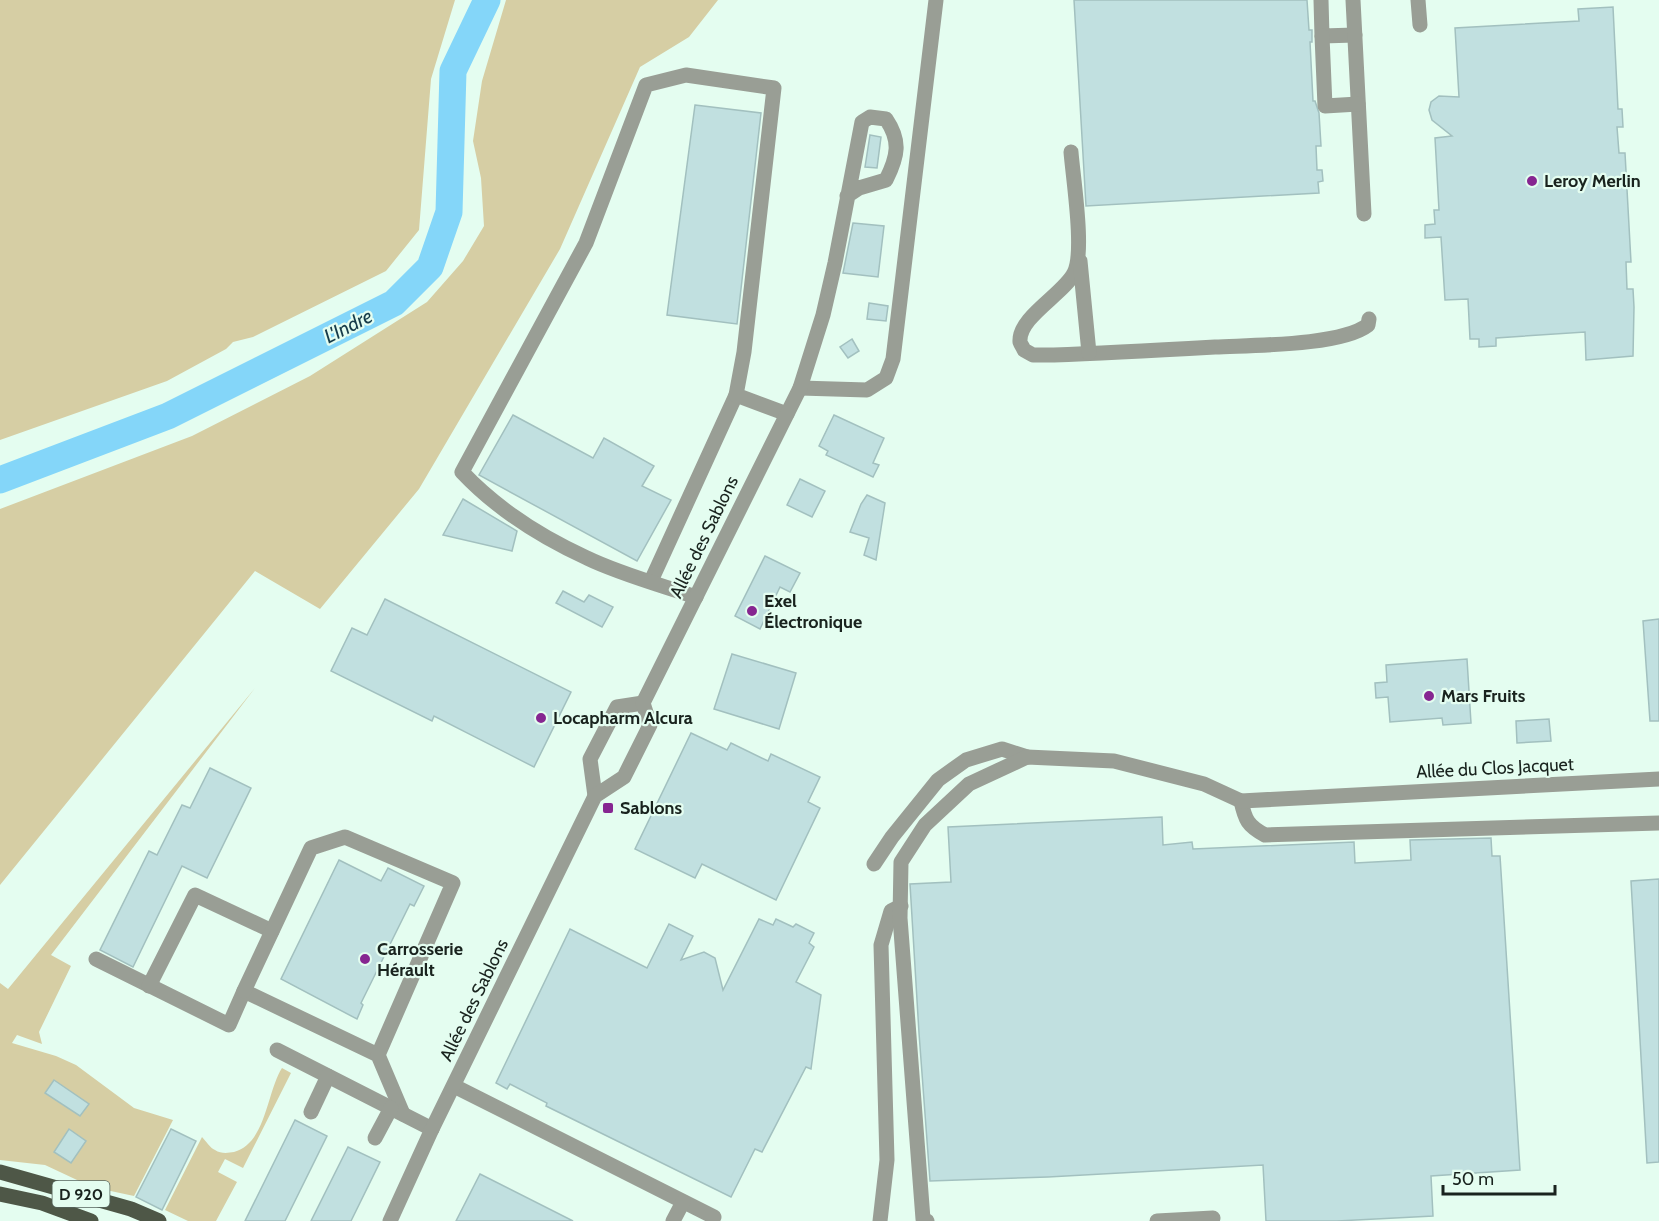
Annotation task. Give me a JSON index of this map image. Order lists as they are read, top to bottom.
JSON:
{
  "streets": {
    "main road": ["D 920"],
    "street": ["Allée des Sablons", "Allée du Clos Jacquet"]
  },
  "water": ["L'Indre"],
  "places": {
    "other": [
      "Leroy Merlin",
      "Exel Électronique",
      "Mars Fruits",
      "Locapharm Alcura",
      "Carrosserie Hérault"
    ],
    "transit": ["Sablons"]
  },
  "scale_bar": "50 m"
}
